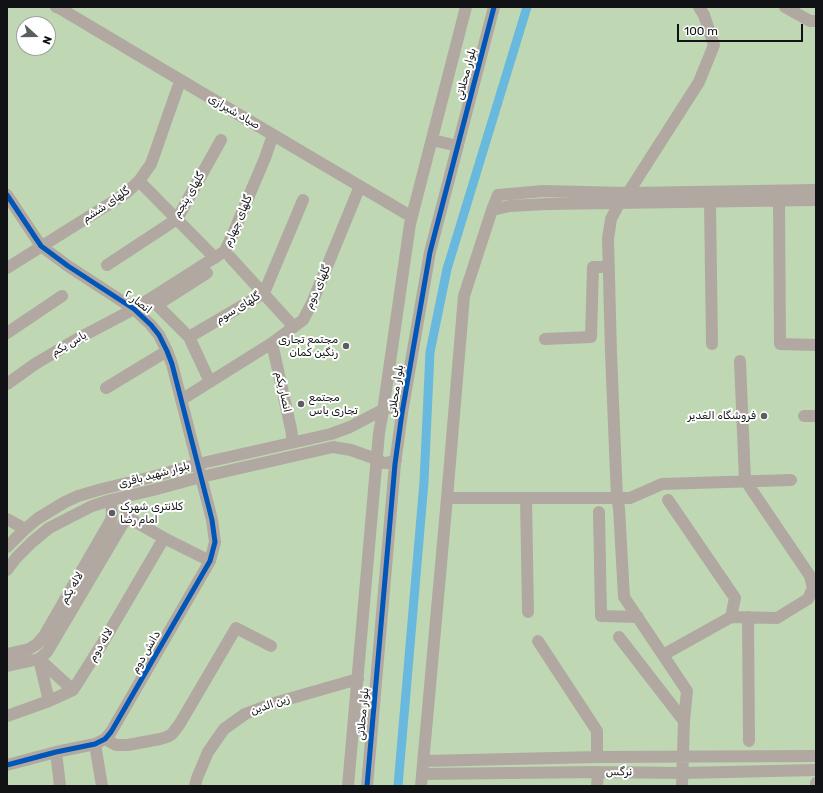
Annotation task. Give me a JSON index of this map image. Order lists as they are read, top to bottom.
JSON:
{
  "streets": {
    "street": [
      "بلوار محلاتی",
      "صیاد شیرازی",
      "گلهای پنجم",
      "گلهای ششم",
      "گلهای چهارم",
      "گلهای دوم",
      "انصار ۲",
      "گلهای سوم",
      "یاس یکم",
      "انصار یکم",
      "بلوار شهید باقری",
      "لاله یکم",
      "لاله دوم",
      "دانش دوم",
      "زین الدین",
      "نرگس"
    ]
  },
  "crossings": [
    ["بلوار محلاتی", "صیاد شیرازی"],
    ["بلوار محلاتی", "بلوار شهید باقری"],
    ["بلوار محلاتی", "زین الدین"],
    ["صیاد شیرازی", "گلهای ششم"],
    ["صیاد شیرازی", "گلهای چهارم"],
    ["صیاد شیرازی", "گلهای دوم"],
    ["گلهای ششم", "انصار ۲"],
    ["گلهای چهارم", "انصار ۲"],
    ["گلهای چهارم", "یاس یکم"],
    ["گلهای دوم", "انصار ۲"],
    ["گلهای دوم", "انصار یکم"],
    ["انصار ۲", "یاس یکم"],
    ["انصار ۲", "بلوار شهید باقری"],
    ["انصار ۲", "دانش دوم"],
    ["انصار یکم", "بلوار شهید باقری"],
    ["بلوار شهید باقری", "لاله یکم"],
    ["بلوار شهید باقری", "دانش دوم"]
  ],
  "places": [
    "مجتمع تجاری رنگین کمان",
    "مجتمع تجاری یاس",
    "فروشگاه الغدیر",
    "کلانتری شهرک امام رضا"
  ],
  "scale_bar": "100 m",
  "north": "right"
}
